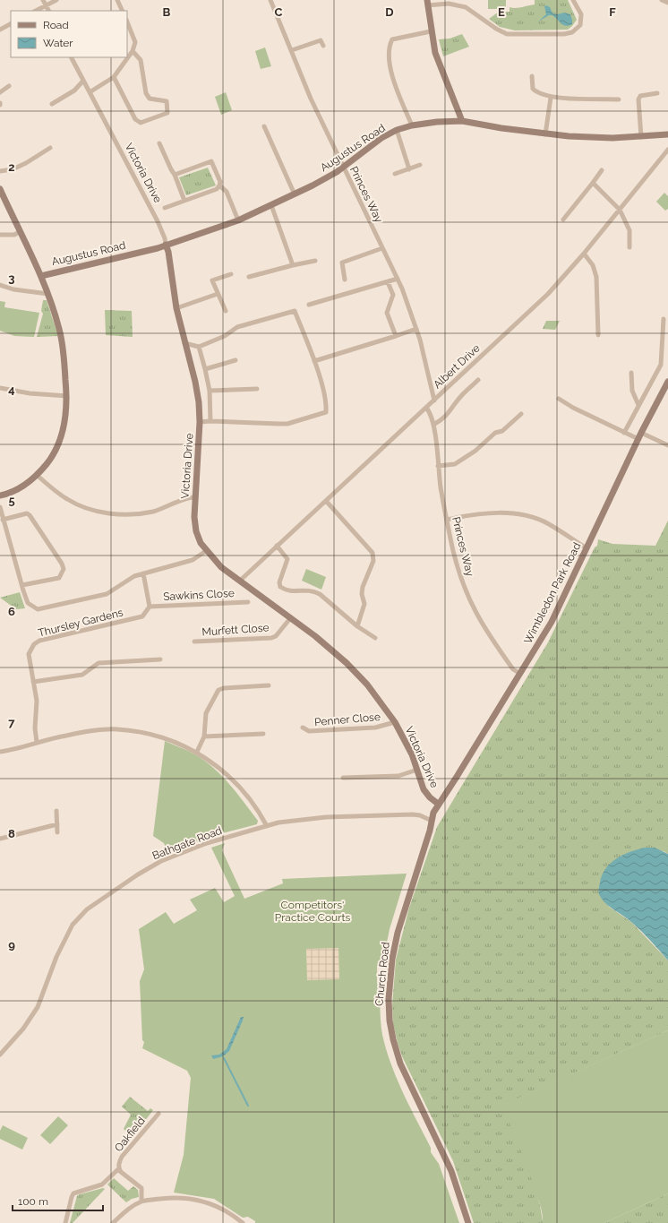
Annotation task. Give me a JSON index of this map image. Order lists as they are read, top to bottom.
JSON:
{
  "streets": {
    "street": [
      "Augustus Road",
      "Victoria Drive",
      "Princes Way",
      "Albert Drive",
      "Wimbledon Park Road",
      "Sawkins Close",
      "Thursley Gardens",
      "Murfett Close",
      "Penner Close",
      "Bathgate Road",
      "Church Road",
      "Oakfield"
    ]
  },
  "crossings": [
    ["Augustus Road", "Victoria Drive"],
    ["Augustus Road", "Princes Way"],
    ["Victoria Drive", "Albert Drive"],
    ["Victoria Drive", "Wimbledon Park Road"],
    ["Victoria Drive", "Murfett Close"],
    ["Victoria Drive", "Penner Close"],
    ["Victoria Drive", "Church Road"],
    ["Princes Way", "Albert Drive"],
    ["Princes Way", "Wimbledon Park Road"],
    ["Wimbledon Park Road", "Church Road"],
    ["Sawkins Close", "Thursley Gardens"],
    ["Bathgate Road", "Church Road"]
  ],
  "parks": ["Competitors' Practice Courts"],
  "legend": ["Road", "Water"],
  "scale_bar": "100 m",
  "grid": {
    "columns": [
      "B",
      "C",
      "D",
      "E",
      "F"
    ],
    "rows": [
      "2",
      "3",
      "4",
      "5",
      "6",
      "7",
      "8",
      "9"
    ]
  }
}
